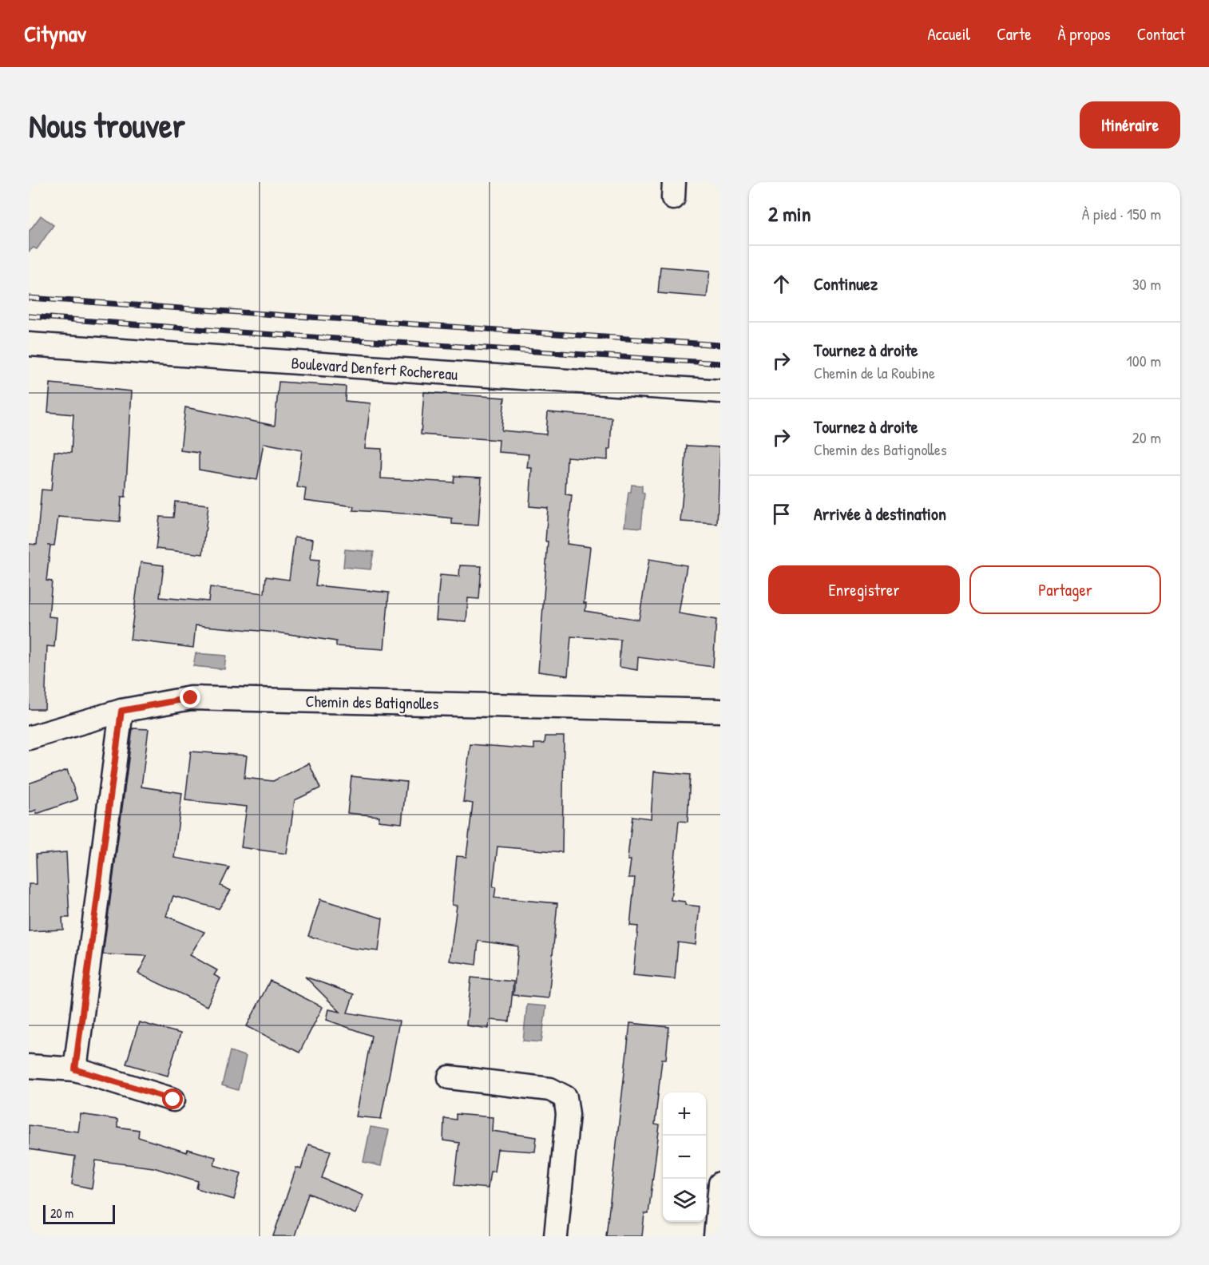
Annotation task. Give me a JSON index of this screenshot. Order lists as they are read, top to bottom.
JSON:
{
  "streets": {
    "street": ["Boulevard Denfert Rochereau", "Chemin des Batignolles"]
  },
  "scale_bar": "20 m",
  "page": {
    "header": "Citynav",
    "nav": [
      "Accueil",
      "Carte",
      "À propos",
      "Contact"
    ],
    "buttons": [
      "Itinéraire",
      ["Enregistrer", "Partager"]
    ],
    "title": "Nous trouver",
    "heading": ["2 min", "À pied · 150 m"],
    "list": [
      ["Continuez", "30 m"],
      ["Tournez à droite", "Chemin de la Roubine", "100 m"],
      ["Tournez à droite", "Chemin des Batignolles", "20 m"],
      "Arrivée à destination"
    ],
    "map_buttons": ["+", "−"],
    "scale": "20 m"
  }
}
